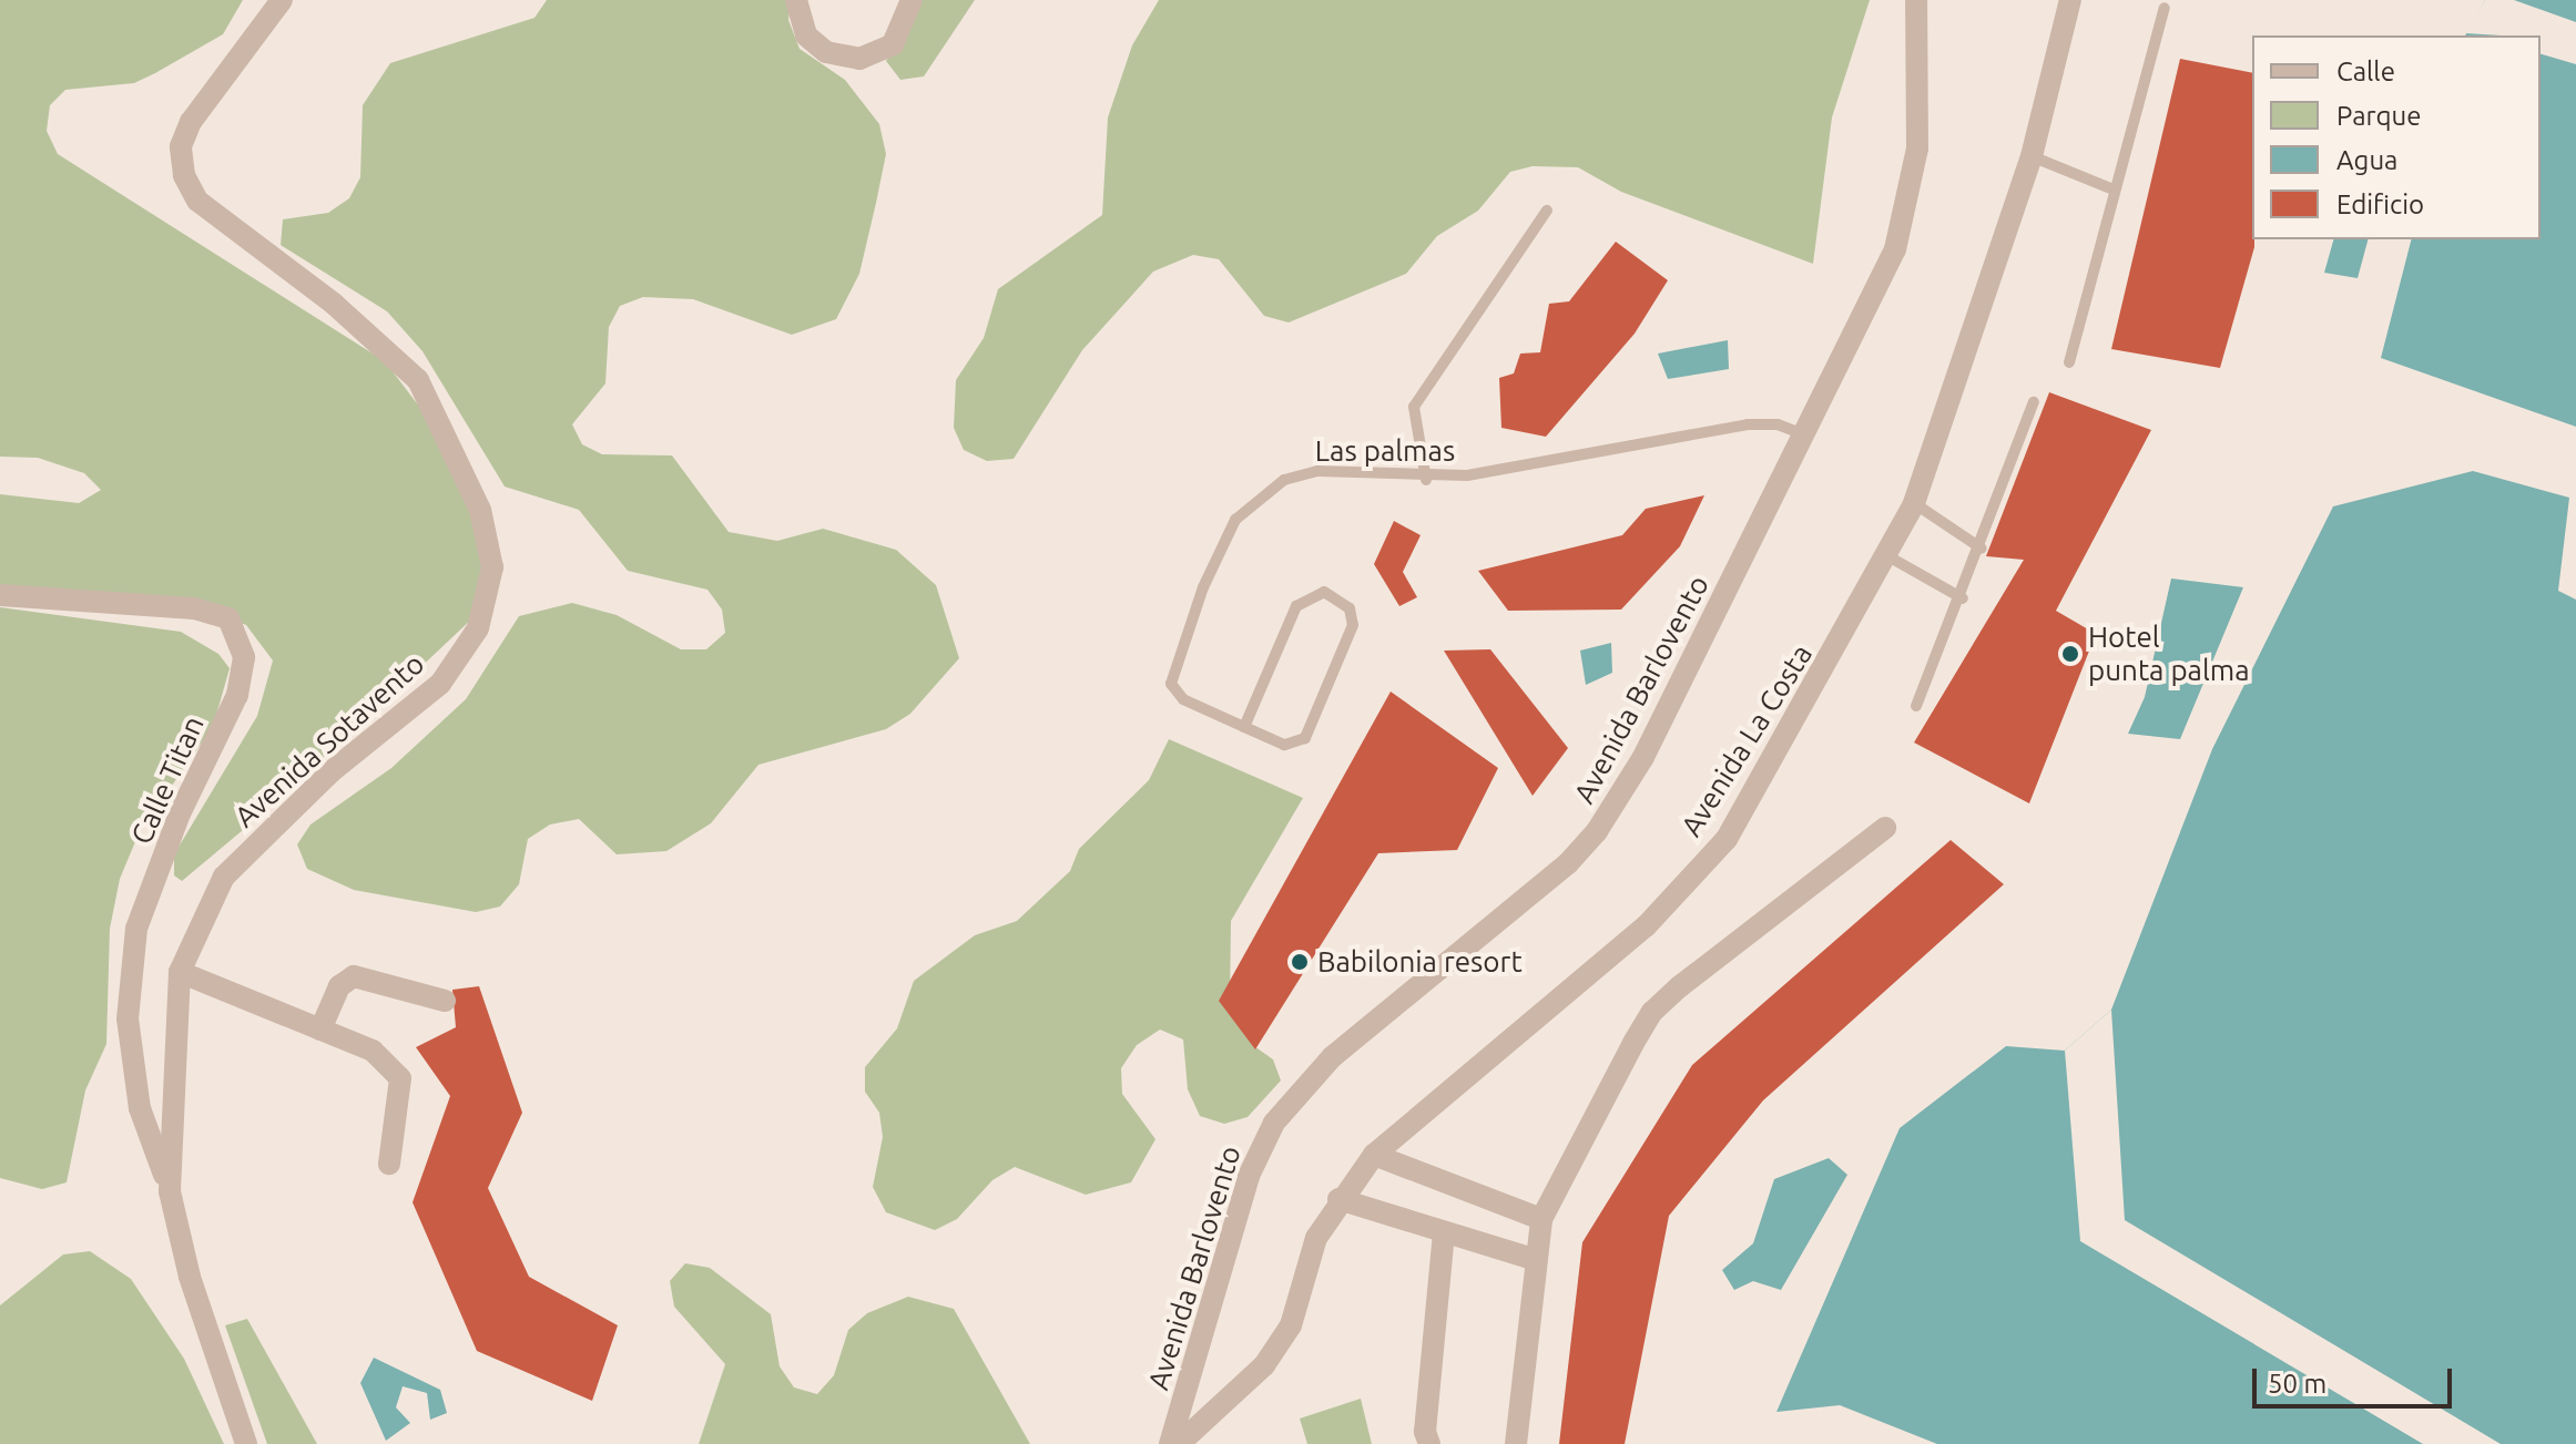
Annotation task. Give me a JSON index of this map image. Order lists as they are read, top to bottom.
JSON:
{
  "streets": {
    "street": [
      "Avenida Barlovento",
      "Avenida Sotavento",
      "Avenida La Costa",
      "Calle Titan"
    ],
    "lane": ["Las palmas"]
  },
  "crossings": [
    ["Las palmas", "Avenida Barlovento"],
    ["Avenida Sotavento", "Calle Titan"]
  ],
  "places": ["Hotel punta palma", "Babilonia resort"],
  "legend": [
    "Calle",
    "Parque",
    "Agua",
    "Edificio"
  ],
  "scale_bar": "50 m"
}
